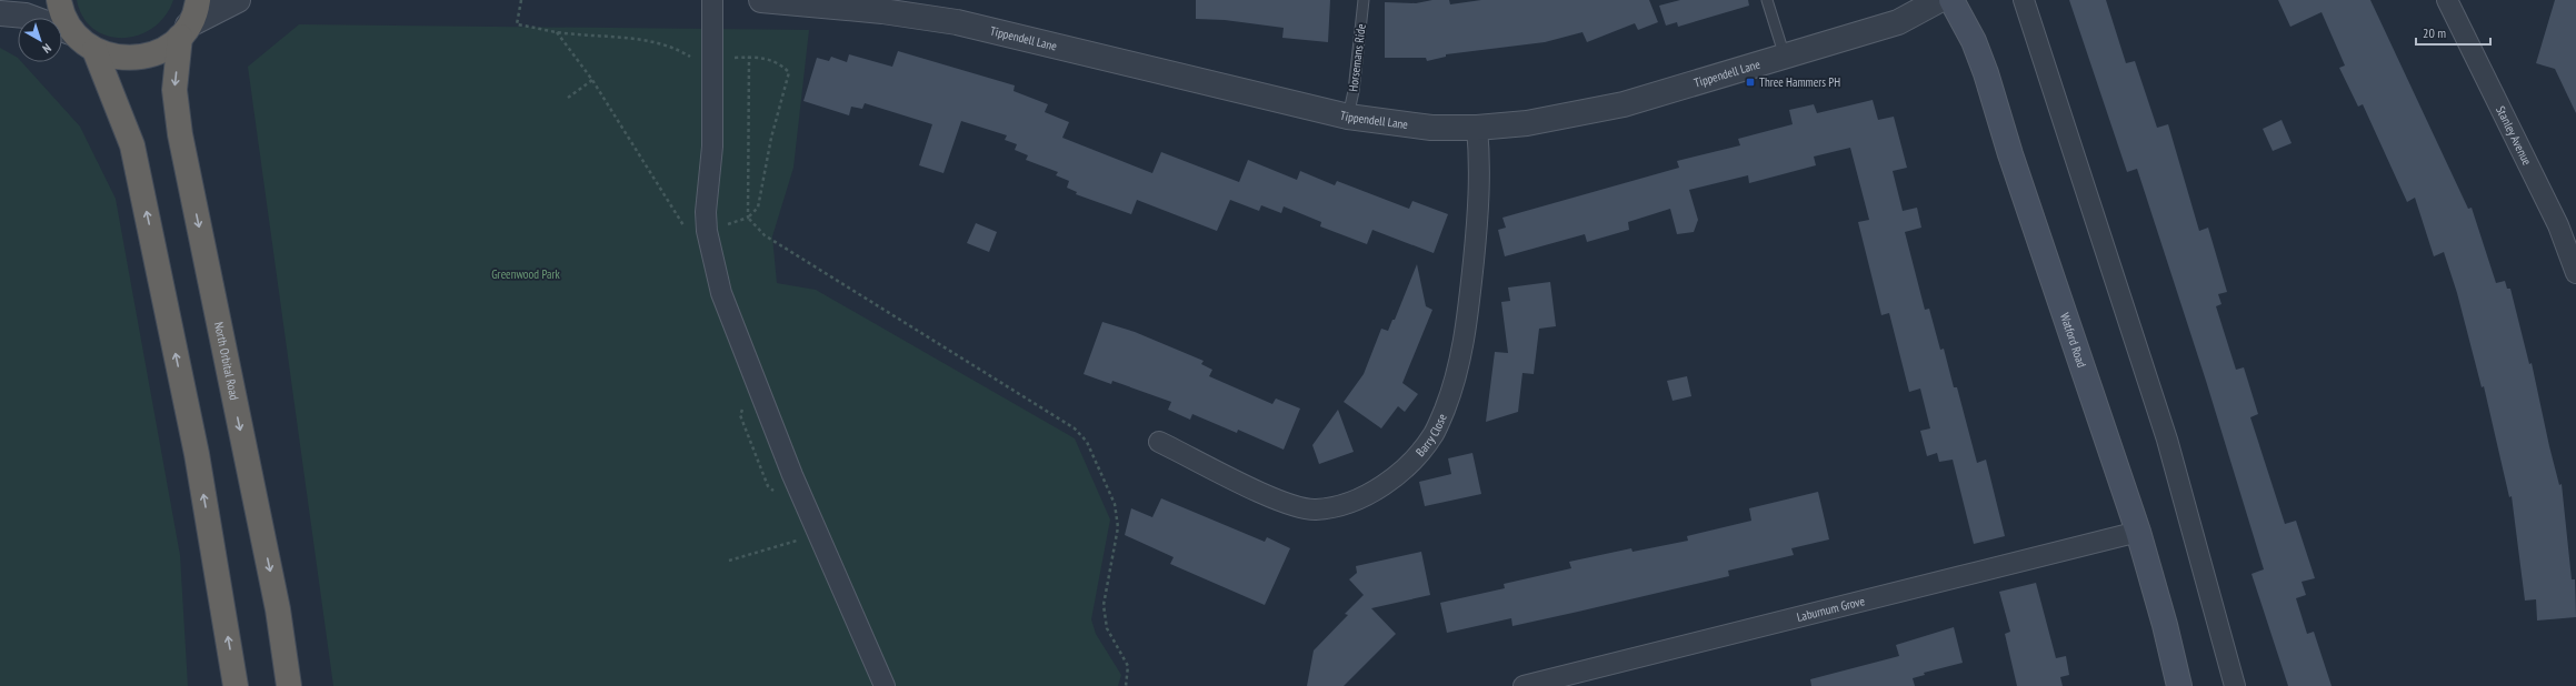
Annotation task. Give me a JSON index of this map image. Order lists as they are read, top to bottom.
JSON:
{
  "streets": {
    "highway": ["North Orbital Road"],
    "main road": ["Watford Road"],
    "street": [
      "Tippendell Lane",
      "Stanley Avenue",
      "Barry Close",
      "Laburnum Grove"
    ],
    "lane": ["Horsemans Ride"]
  },
  "crossings": [
    ["Tippendell Lane", "Horsemans Ride"],
    ["Tippendell Lane", "Barry Close"],
    ["Watford Road", "Laburnum Grove"]
  ],
  "parks": ["Greenwood Park"],
  "places": {
    "transit": ["Three Hammers PH"]
  },
  "scale_bar": "20 m",
  "north": "bottom right"
}
